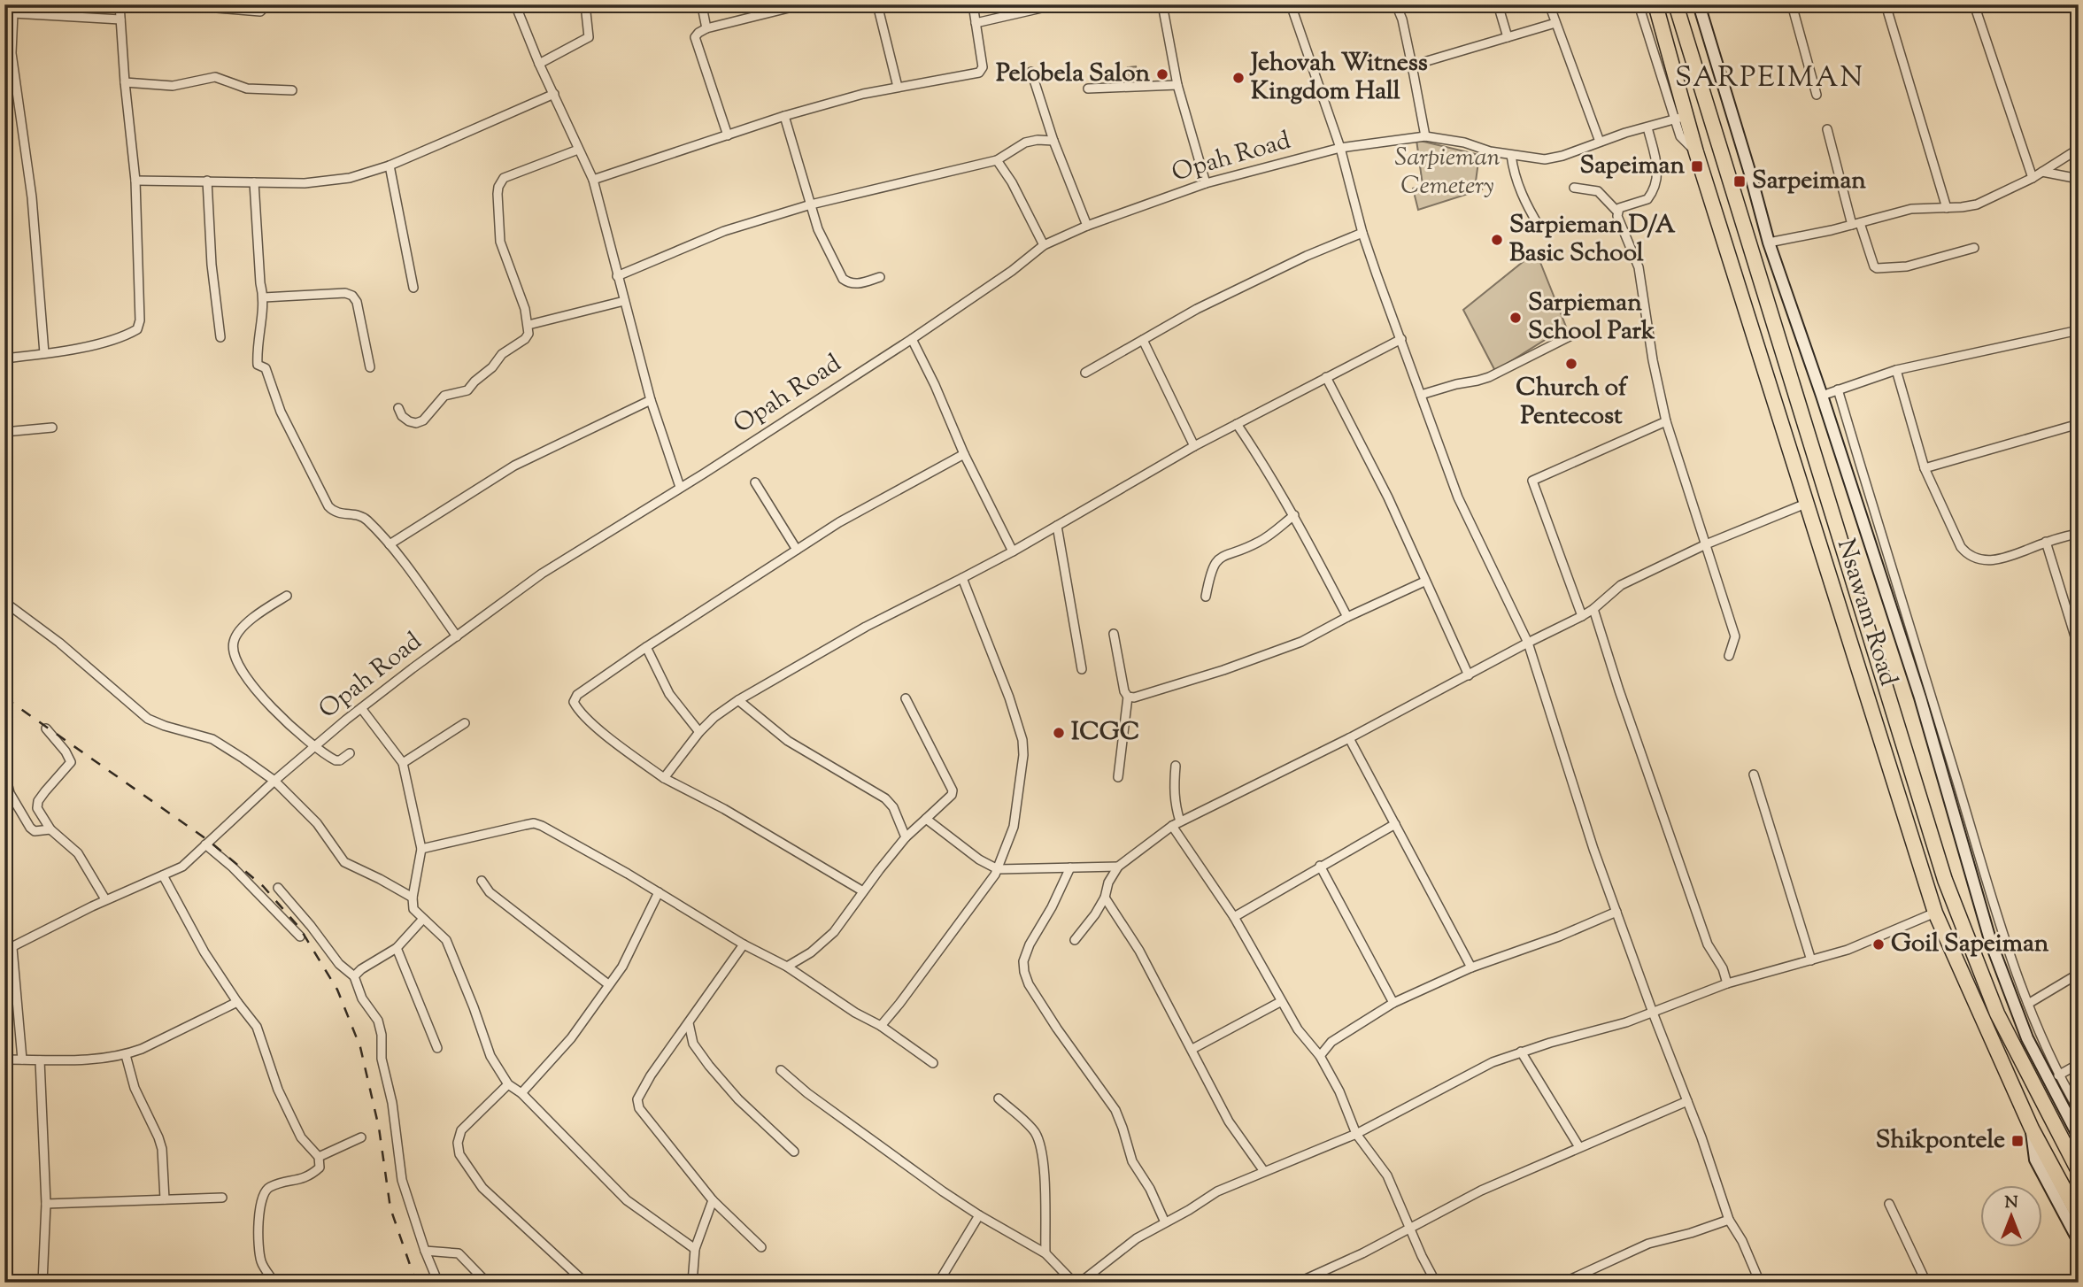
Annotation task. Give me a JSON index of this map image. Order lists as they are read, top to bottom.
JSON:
{
  "streets": {
    "highway": ["Nsawam Road"],
    "street": ["Opah Road"]
  },
  "crossings": [
    ["Opah Road", "Nsawam Road"]
  ],
  "districts": ["SARPEIMAN"],
  "parks": ["Sarpieman Cemetery"],
  "places": {
    "other": [
      "Pelobela Salon",
      "Jehovah Witness Kingdom Hall",
      "Sarpieman D/A Basic School",
      "Sarpieman School Park",
      "Church of Pentecost",
      "ICGC",
      "Goil Sapeiman"
    ],
    "transit": ["Sapeiman", "Sarpeiman", "Shikpontele"]
  },
  "north": "top"
}
